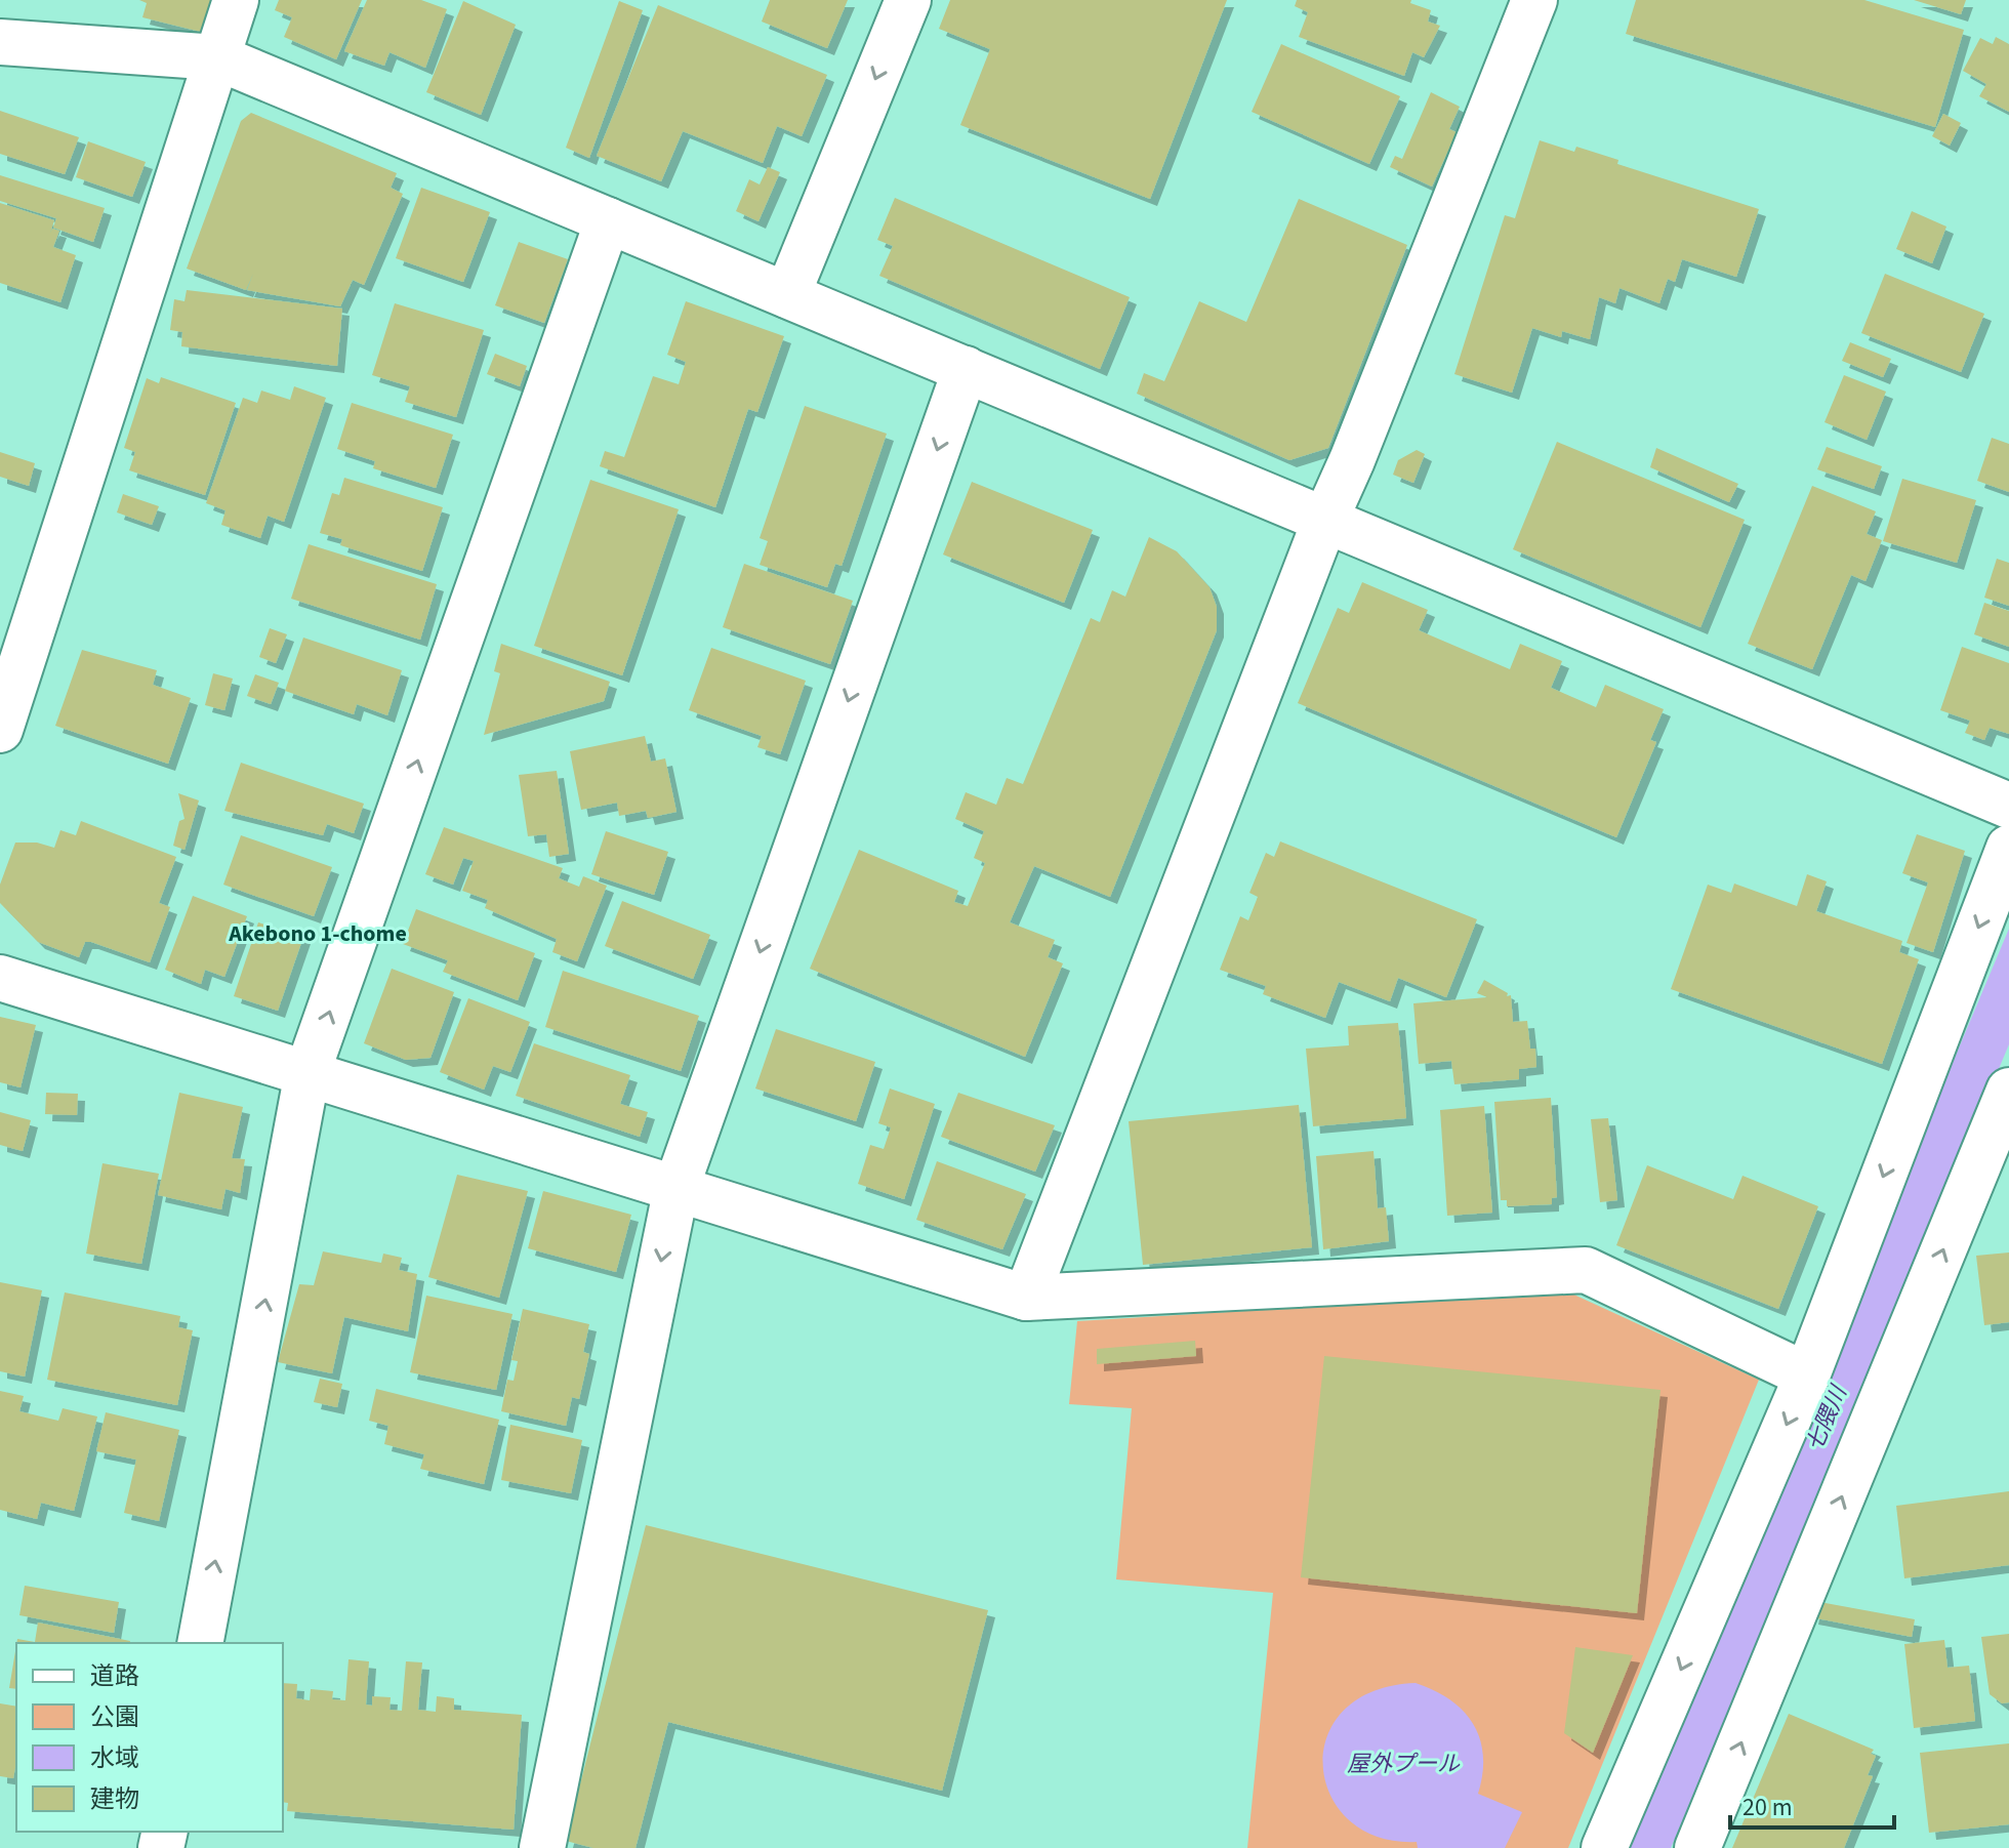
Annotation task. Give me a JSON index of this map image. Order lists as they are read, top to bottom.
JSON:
{
  "districts": ["Akebono 1-chome"],
  "water": ["七隈川", "屋外プール"],
  "legend": [
    "道路",
    "公園",
    "水域",
    "建物"
  ],
  "scale_bar": "20 m"
}
